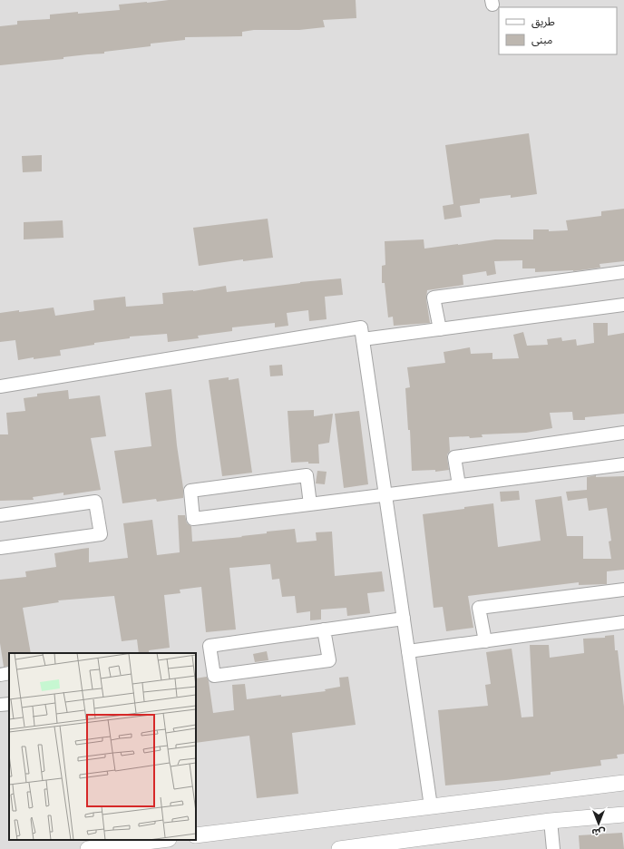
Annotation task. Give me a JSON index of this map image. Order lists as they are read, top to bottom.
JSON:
{
  "legend": ["طريق", "مبنى"],
  "north": "bottom"
}
